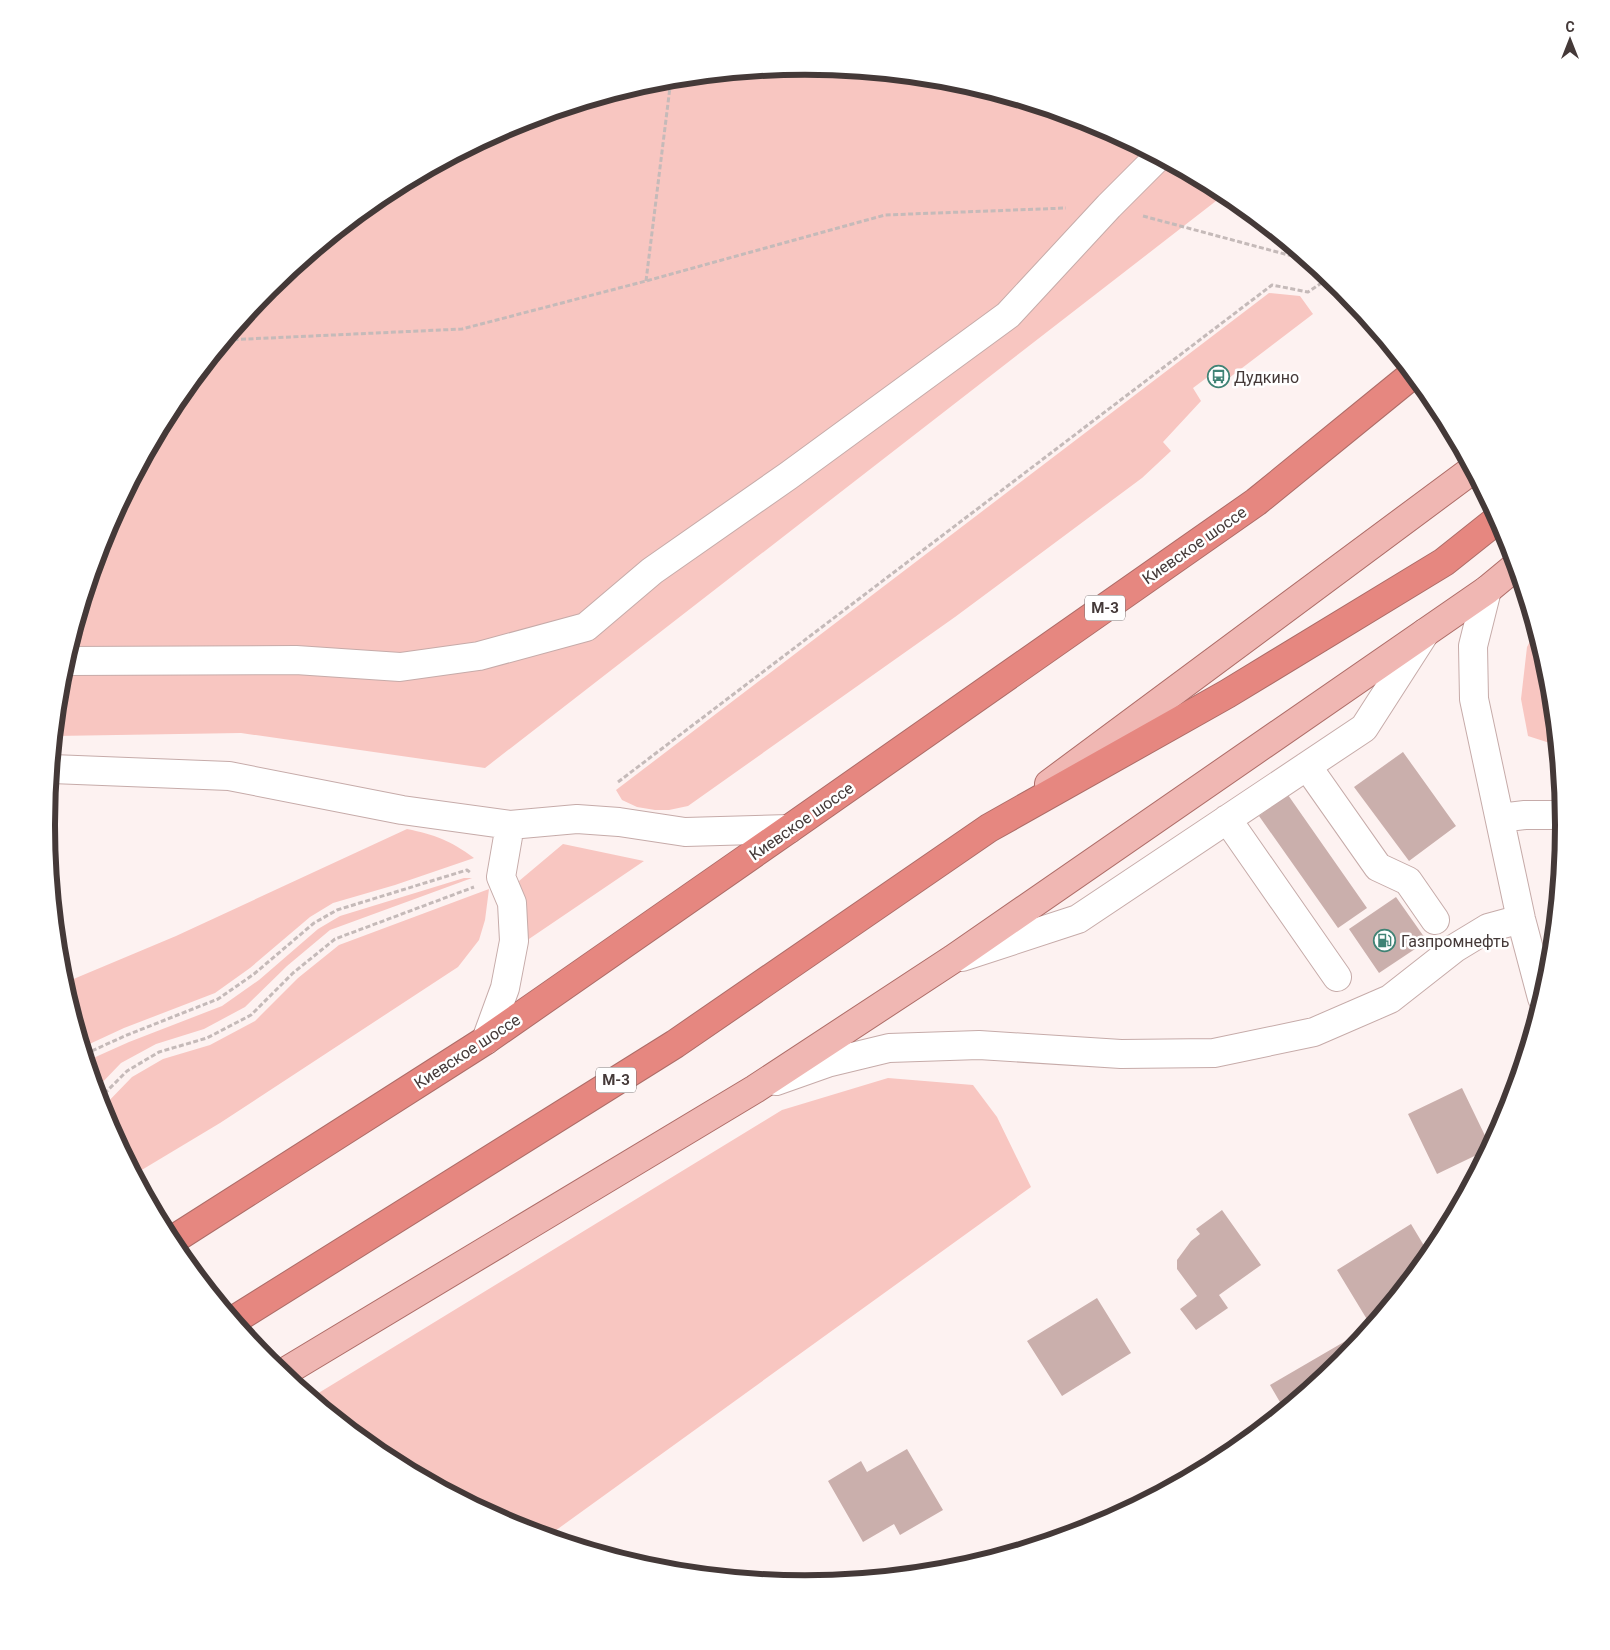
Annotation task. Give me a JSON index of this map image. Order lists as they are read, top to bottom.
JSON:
{
  "streets": {
    "highway": ["Киевское шоссе", "М-3"]
  },
  "places": {
    "bus stop": ["Дудкино"],
    "fuel station": ["Газпромнефть"]
  },
  "north": "top"
}
